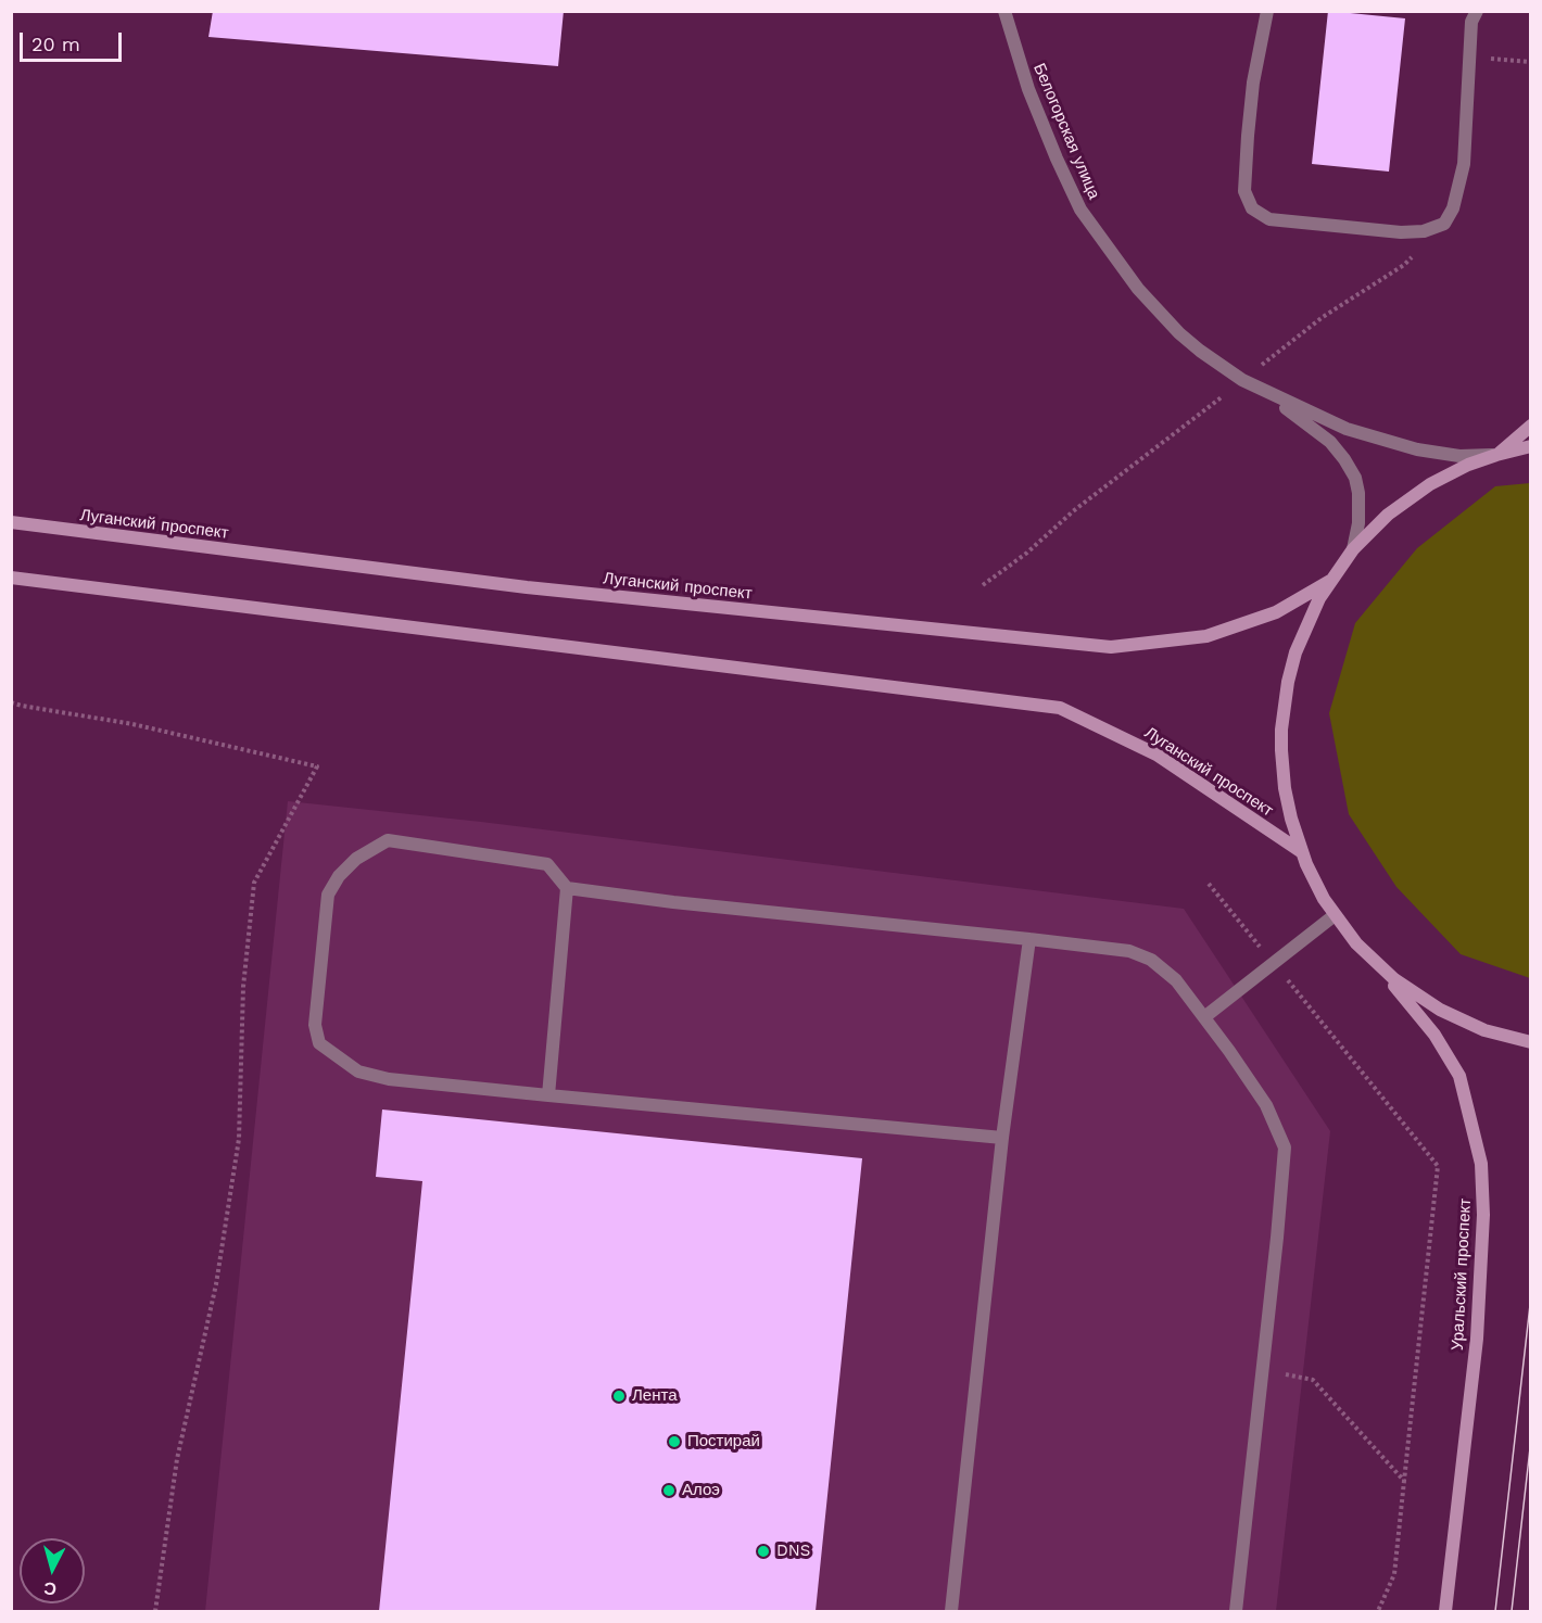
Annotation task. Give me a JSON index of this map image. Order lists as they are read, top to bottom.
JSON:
{
  "streets": {
    "main road": ["Луганский проспект", "Уральский проспект"],
    "street": ["Белогорская улица"]
  },
  "places": [
    "Лента",
    "Постирай",
    "Алоэ",
    "DNS"
  ],
  "scale_bar": "20 m",
  "north": "bottom"
}
